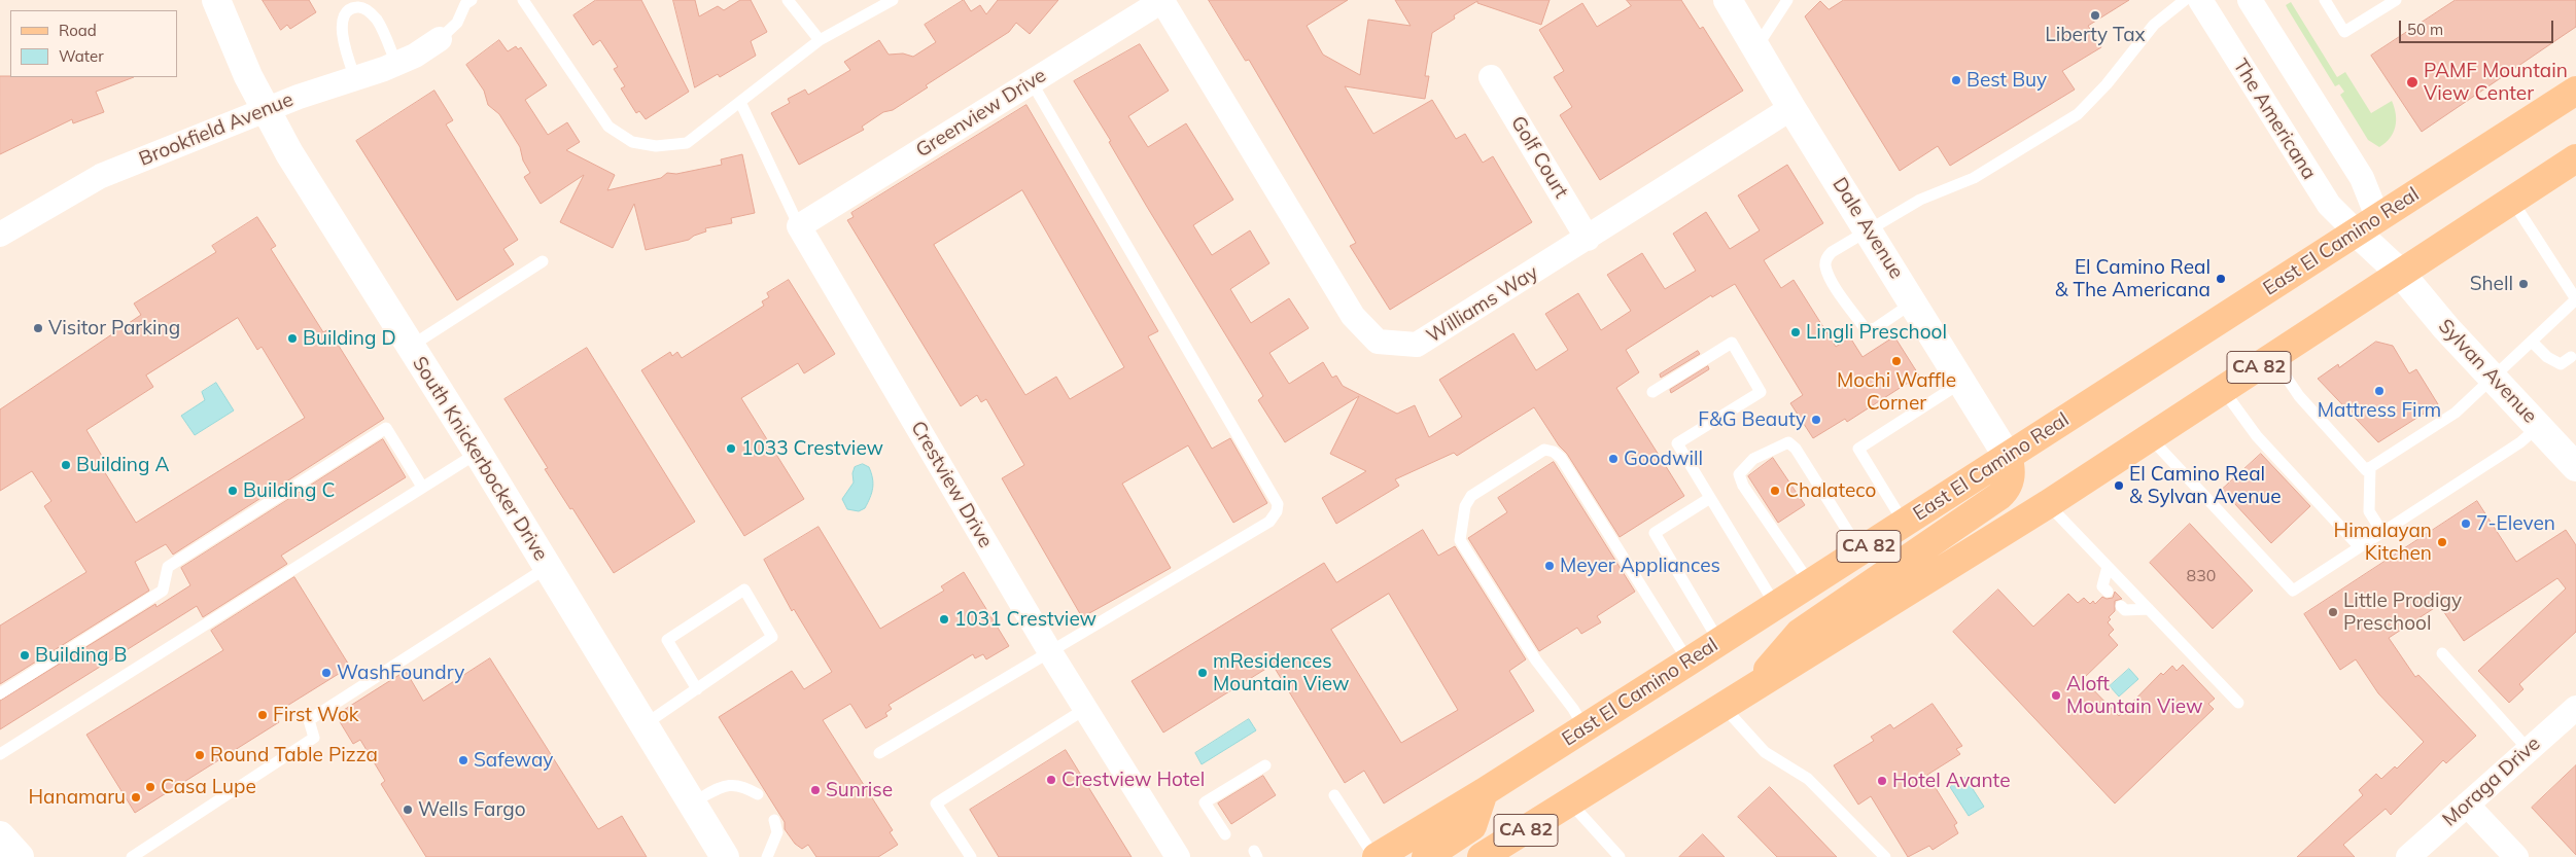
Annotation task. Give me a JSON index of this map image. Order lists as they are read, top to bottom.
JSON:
{
  "streets": {
    "main road": ["East El Camino Real", "CA 82"],
    "street": [
      "Greenview Drive",
      "The Americana",
      "Brookfield Avenue",
      "Golf Court",
      "Dale Avenue",
      "Williams Way",
      "Sylvan Avenue",
      "South Knickerbocker Drive",
      "Crestview Drive",
      "Moraga Drive"
    ]
  },
  "crossings": [
    ["Greenview Drive", "Williams Way"],
    ["Greenview Drive", "Crestview Drive"],
    ["The Americana", "East El Camino Real"],
    ["The Americana", "Sylvan Avenue"],
    ["Brookfield Avenue", "South Knickerbocker Drive"],
    ["Golf Court", "Williams Way"],
    ["Dale Avenue", "East El Camino Real"],
    ["Dale Avenue", "Williams Way"],
    ["East El Camino Real", "Sylvan Avenue"],
    ["CA 82", "Sylvan Avenue"]
  ],
  "places": [
    "Liberty Tax",
    "Best Buy",
    "PAMF Mountain View Center",
    "El Camino Real & The Americana",
    "Shell",
    "Visitor Parking",
    "Lingli Preschool",
    "Building D",
    "Mochi Waffle Corner",
    "Mattress Firm",
    "F&G Beauty",
    "1033 Crestview",
    "Goodwill",
    "Building A",
    "El Camino Real & Sylvan Avenue",
    "Building C",
    "Chalateco",
    "7-Eleven",
    "Himalayan Kitchen",
    "Meyer Appliances",
    "Little Prodigy Preschool",
    "1031 Crestview",
    "Building B",
    "WashFoundry",
    "mResidences Mountain View",
    "Aloft Mountain View",
    "First Wok",
    "Round Table Pizza",
    "Safeway",
    "Crestview Hotel",
    "Hotel Avante",
    "Casa Lupe",
    "Sunrise",
    "Hanamaru",
    "Wells Fargo"
  ],
  "house_numbers": ["830"],
  "legend": ["Road", "Water"],
  "scale_bar": "50 m"
}
